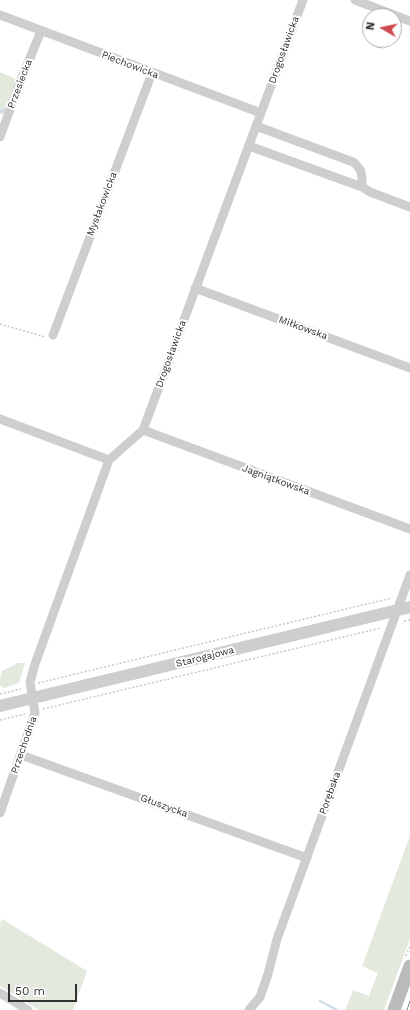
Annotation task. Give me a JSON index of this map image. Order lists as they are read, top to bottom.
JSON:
{
  "streets": {
    "street": [
      "Drogosławicka",
      "Piechowicka",
      "Przesiecka",
      "Mysłakowicka",
      "Miłkowska",
      "Jagniątkowska",
      "Starogajowa",
      "Przechodnia",
      "Porębska",
      "Głuszycka"
    ]
  },
  "crossings": [
    ["Drogosławicka", "Piechowicka"],
    ["Drogosławicka", "Miłkowska"],
    ["Drogosławicka", "Jagniątkowska"],
    ["Drogosławicka", "Starogajowa"],
    ["Drogosławicka", "Przechodnia"],
    ["Piechowicka", "Przesiecka"],
    ["Piechowicka", "Mysłakowicka"],
    ["Starogajowa", "Przechodnia"],
    ["Starogajowa", "Porębska"],
    ["Przechodnia", "Głuszycka"],
    ["Porębska", "Głuszycka"]
  ],
  "scale_bar": "50 m",
  "north": "left"
}
